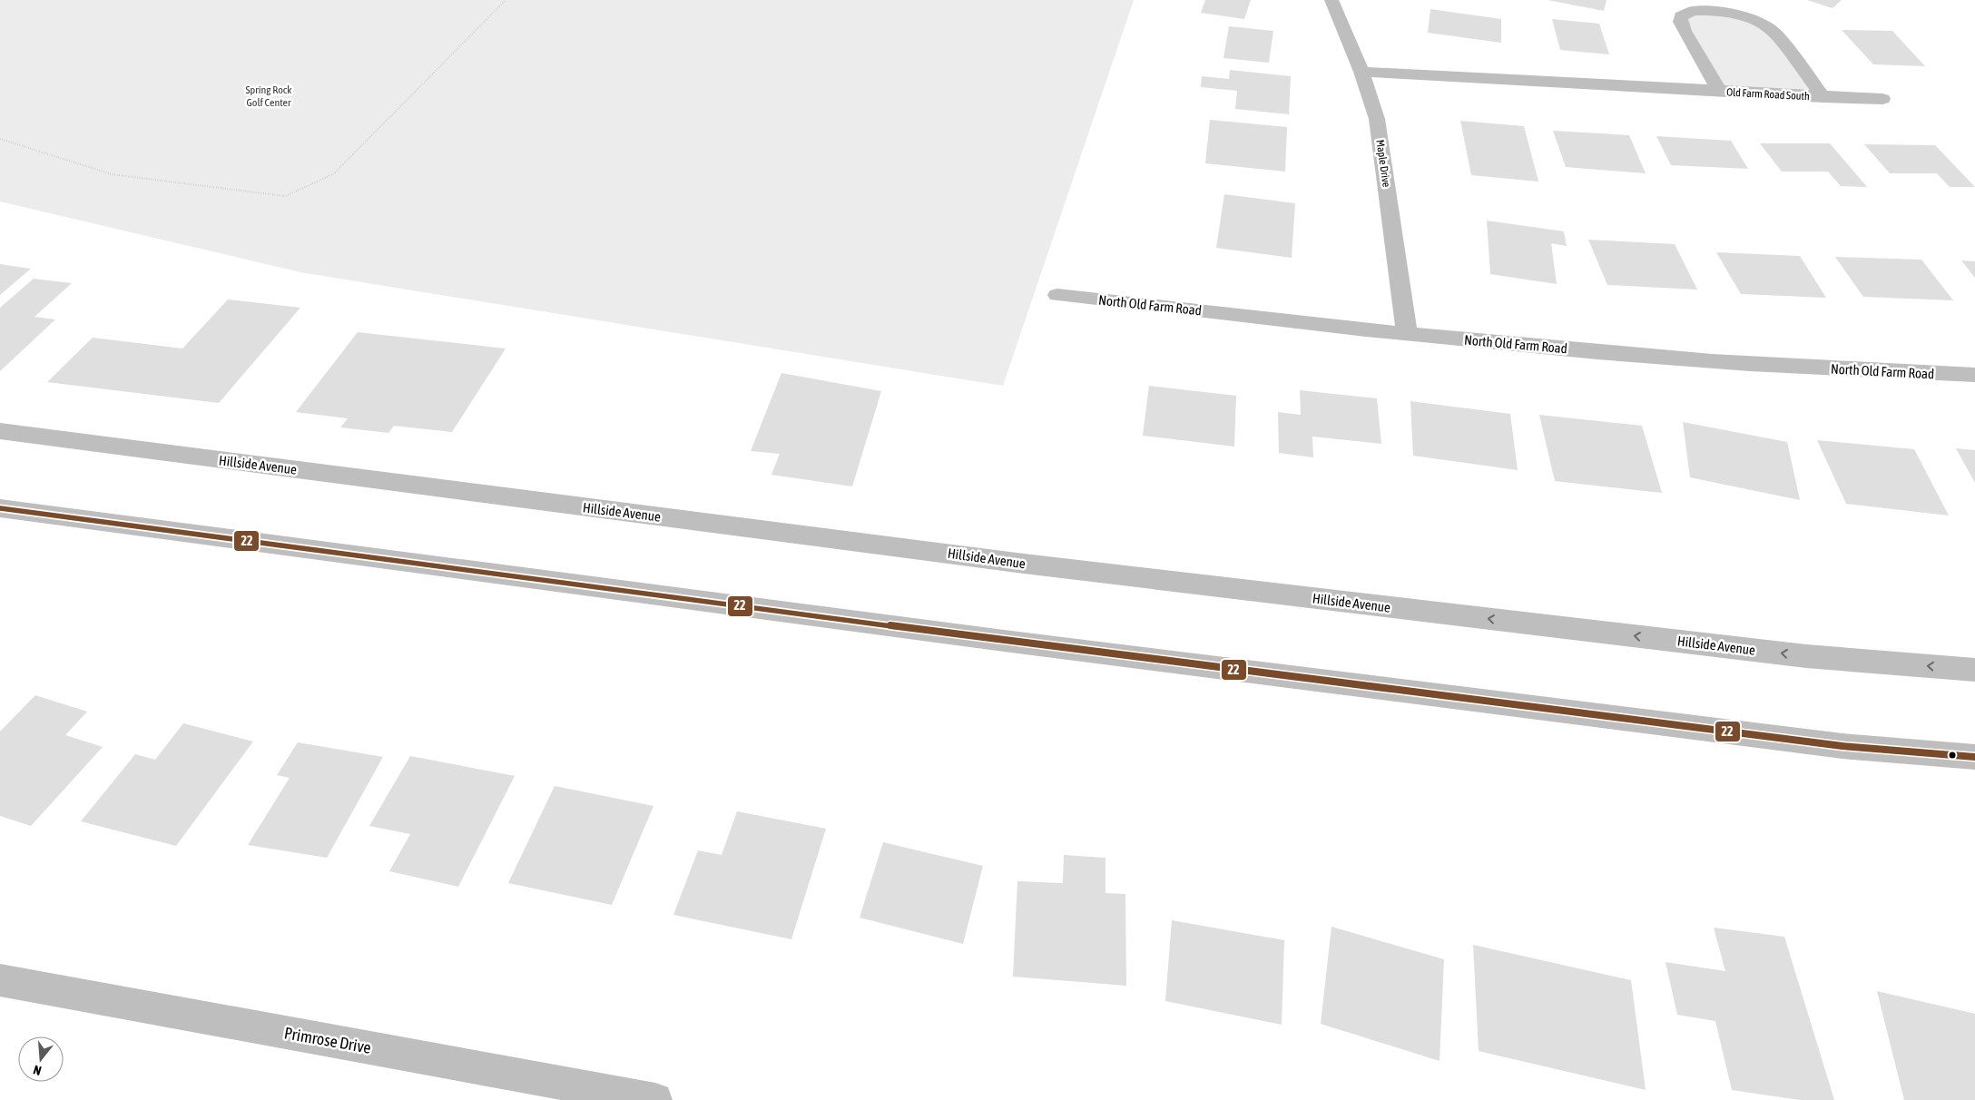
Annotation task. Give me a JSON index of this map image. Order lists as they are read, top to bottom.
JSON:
{
  "streets": {
    "main road": [
      "Old Farm Road South",
      "Maple Drive",
      "North Old Farm Road",
      "Hillside Avenue",
      "Primrose Drive"
    ]
  },
  "crossings": [
    ["Old Farm Road South", "Maple Drive"],
    ["Maple Drive", "North Old Farm Road"]
  ],
  "parks": ["Spring Rock Golf Center"],
  "lines": ["transit line 22"],
  "north": "bottom"
}
